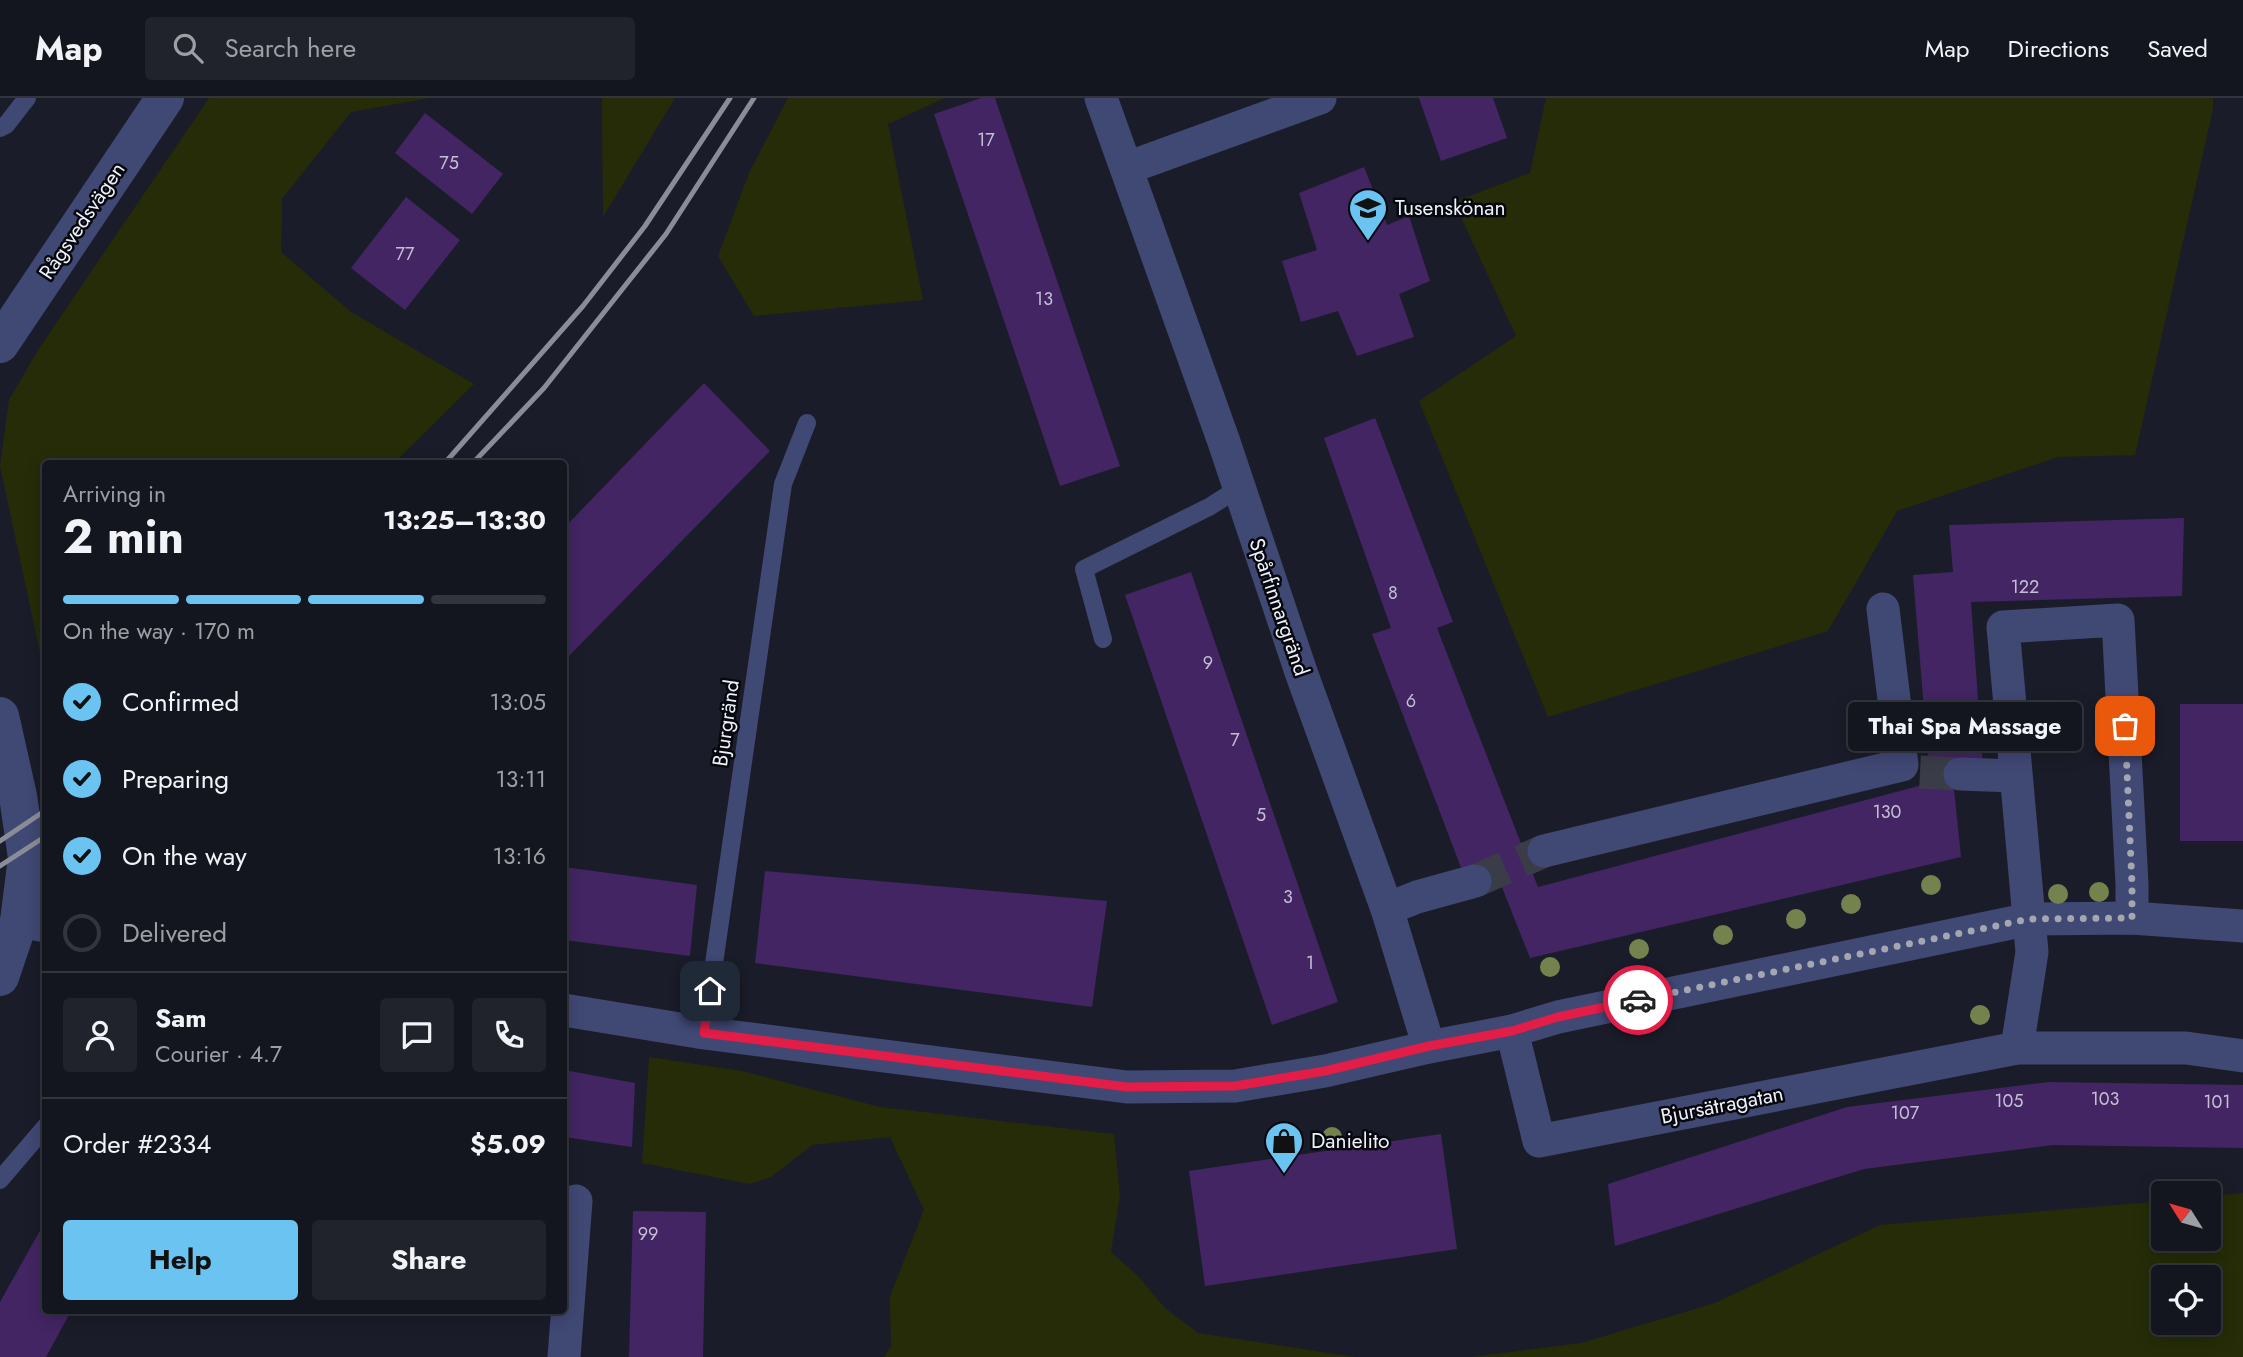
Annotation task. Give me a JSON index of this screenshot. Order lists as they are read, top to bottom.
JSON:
{
  "streets": {
    "street": ["Rågsvedsvägen", "Spårfinnargränd", "Bjursätragatan"],
    "lane": ["Bjurgränd"]
  },
  "places": {
    "school or university": ["Tusenskönan"],
    "other": ["Thai Spa Massage"],
    "shop": ["Danielito"]
  },
  "house_numbers": [
    "17",
    "75",
    "77",
    "13",
    "122",
    "8",
    "9",
    "6",
    "7",
    "130",
    "5",
    "3",
    "1",
    "103",
    "105",
    "101",
    "107",
    "99"
  ],
  "north": "top left",
  "page": {
    "header": "Map",
    "search": "Search here",
    "nav": ["Map", "Directions", "Saved"],
    "heading": ["2 min", "Arriving in", "13:25–13:30"],
    "panel": [
      "Sam",
      "Courier · 4.7",
      "Order #2334",
      "$5.09"
    ],
    "bar": "On the way · 170 m",
    "list": [
      ["Confirmed", "13:05"],
      ["Preparing", "13:11"],
      ["On the way", "13:16"],
      "Delivered"
    ],
    "bubble": "Thai Spa Massage",
    "buttons": ["Help", "Share"]
  }
}
